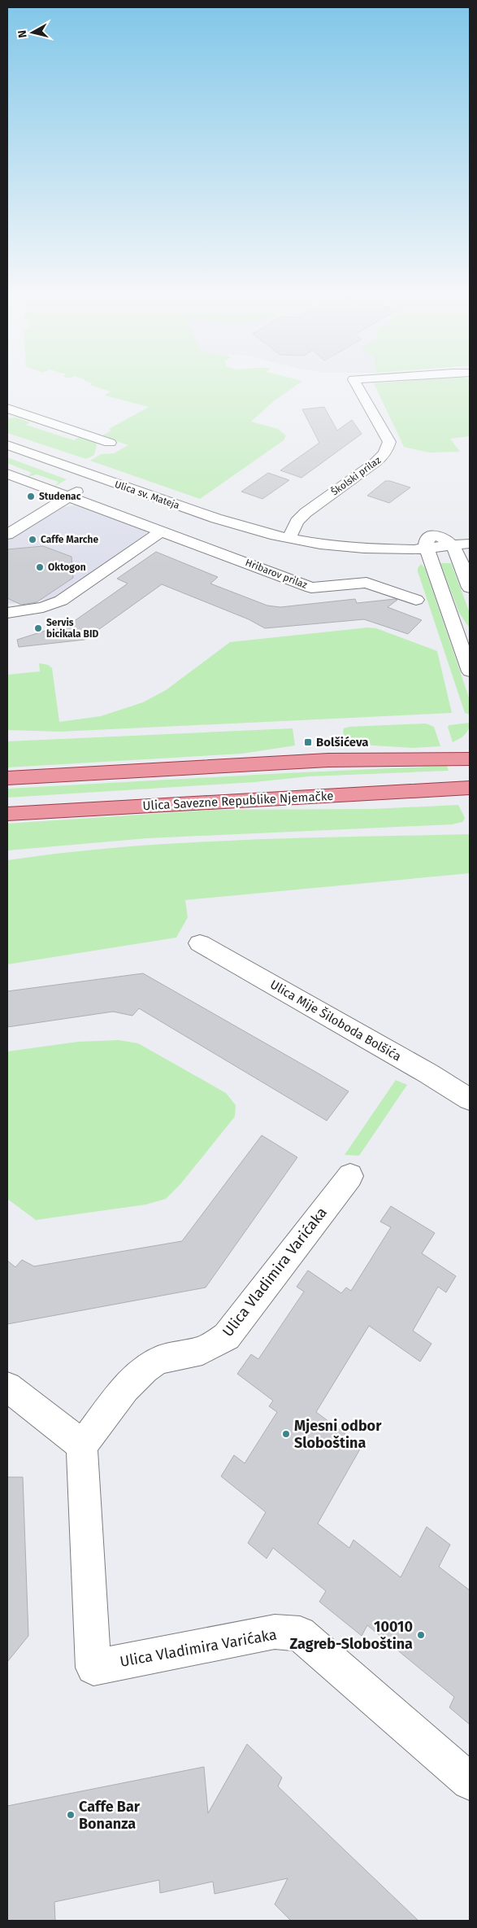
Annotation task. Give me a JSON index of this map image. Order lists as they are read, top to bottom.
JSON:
{
  "streets": {
    "main road": ["Ulica Savezne Republike Njemačke"],
    "street": [
      "Školski prilaz",
      "Ulica sv. Mateja",
      "Hribarov prilaz",
      "Ulica Mije Šiloboda Bolšića",
      "Ulica Vladimira Varićaka"
    ]
  },
  "crossings": [
    ["Školski prilaz", "Ulica sv. Mateja"]
  ],
  "places": {
    "other": [
      "Studenac",
      "Caffe Marche",
      "Oktogon",
      "Servis bicikala BID",
      "Mjesni odbor Sloboština",
      "10010 Zagreb-Sloboština",
      "Caffe Bar Bonanza"
    ],
    "transit": ["Bolšićeva"]
  },
  "north": "left"
}
